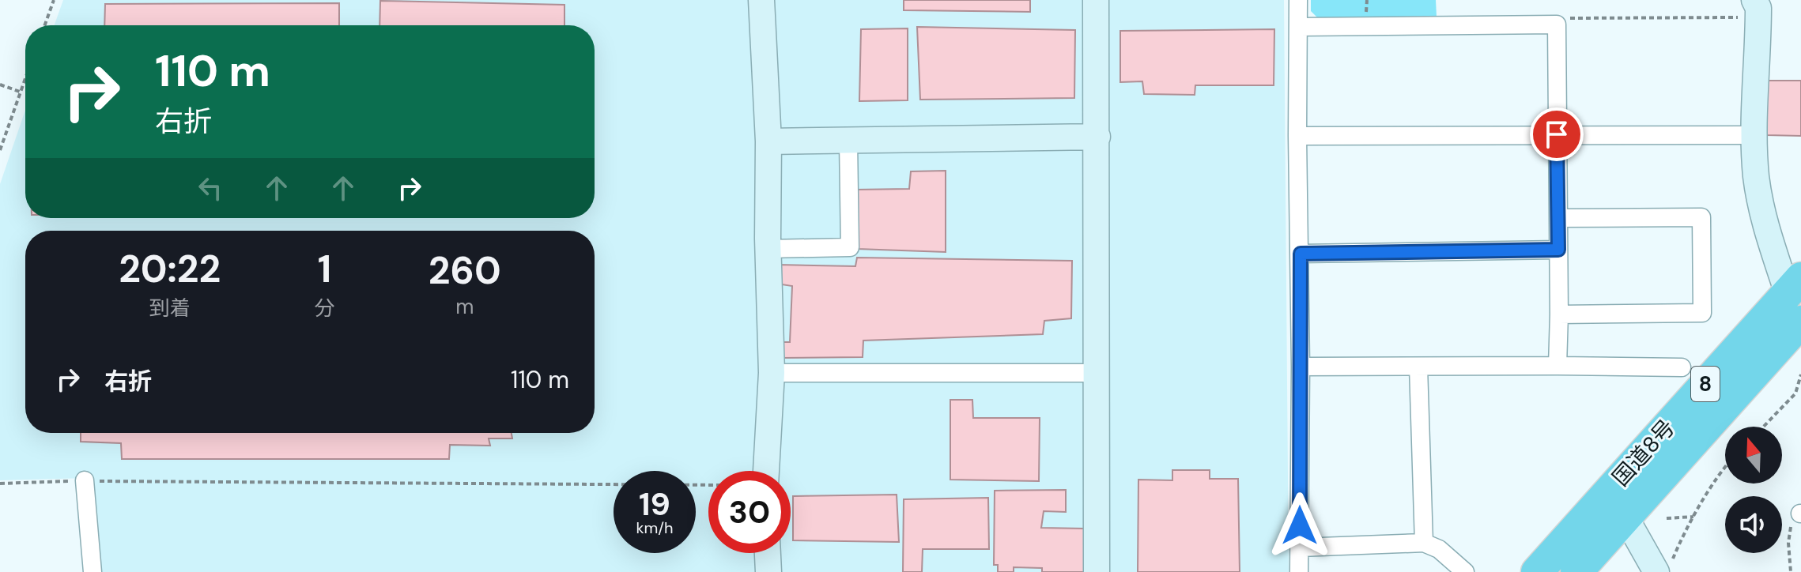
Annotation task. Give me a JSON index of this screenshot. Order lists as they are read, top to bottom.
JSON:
{
  "streets": {
    "highway": ["8", "国道8号"]
  },
  "north": "top",
  "page": {
    "turn": ["110 m", "右折"],
    "eta": [
      "20:22",
      "到着",
      "1",
      "分",
      "260",
      "m"
    ],
    "list": [
      {
        "name": "右折",
        "value": "110 m"
      }
    ],
    "speed": "19 km/h",
    "limit": "30"
  }
}
